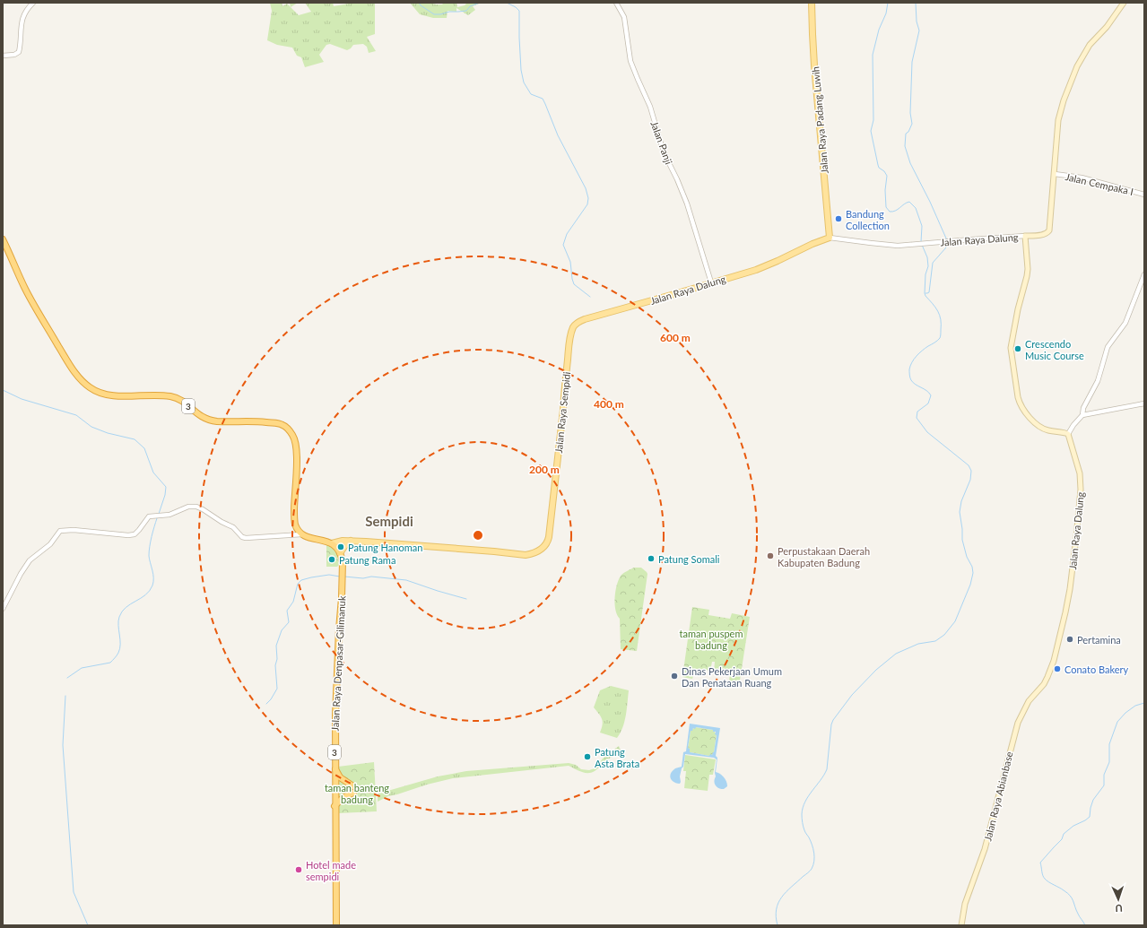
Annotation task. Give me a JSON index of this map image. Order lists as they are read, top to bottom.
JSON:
{
  "streets": {
    "highway": ["3", "Jalan Raya Denpasar-Gilimanuk"],
    "main road": [
      "Jalan Raya Padang Luwih",
      "Jalan Raya Dalung",
      "Jalan Raya Sempidi",
      "Jalan Raya Abianbase"
    ],
    "street": ["Jalan Panji", "Jalan Cempaka I"]
  },
  "crossings": [
    ["Jalan Raya Padang Luwih", "Jalan Raya Dalung"],
    ["Jalan Panji", "Jalan Raya Dalung"],
    ["Jalan Raya Dalung", "Jalan Raya Sempidi"],
    ["Jalan Raya Dalung", "Jalan Raya Abianbase"]
  ],
  "districts": ["Sempidi"],
  "parks": ["taman puspem badung", "taman banteng badung"],
  "places": [
    "Bandung Collection",
    "Crescendo Music Course",
    "Patung Hanoman",
    "Perpustakaan Daerah Kabupaten Badung",
    "Patung Somali",
    "Patung Rama",
    "Pertamina",
    "Conato Bakery",
    "Dinas Pekerjaan Umum Dan Penataan Ruang",
    "Patung Asta Brata",
    "Hotel made sempidi"
  ],
  "north": "bottom",
  "rings": ["600 m", "400 m", "200 m"]
}
